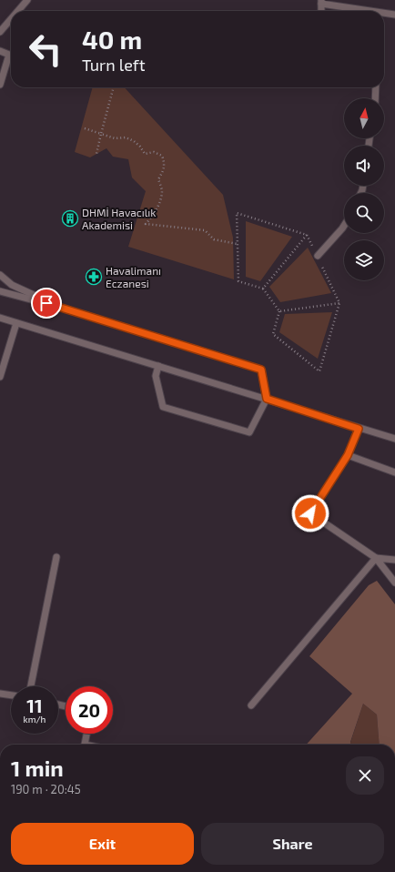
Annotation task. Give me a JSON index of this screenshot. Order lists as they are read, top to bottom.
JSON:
{
  "places": {
    "building": ["DHMİ Havacılık Akademisi"],
    "pharmacy": ["Havalimanı Eczanesi"]
  },
  "north": "top",
  "page": {
    "turn": ["40 m", "Turn left"],
    "speed": "11 km/h",
    "limit": "20",
    "heading": ["1 min", "190 m · 20:45"],
    "buttons": ["Exit", "Share"]
  }
}
